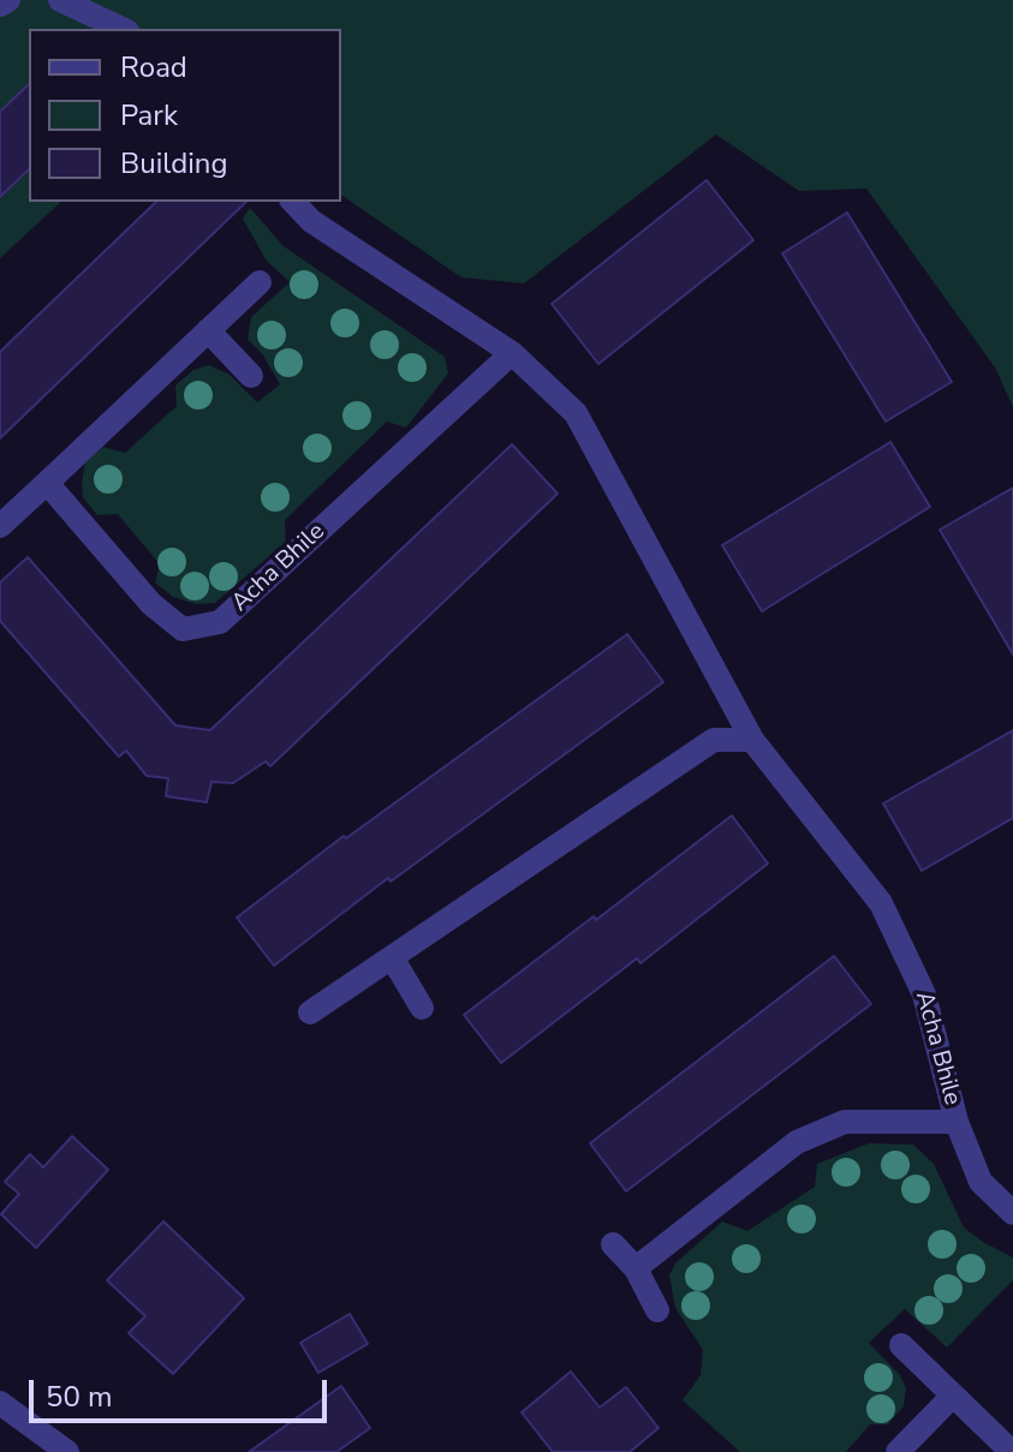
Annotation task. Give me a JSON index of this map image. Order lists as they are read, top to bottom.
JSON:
{
  "streets": {
    "street": ["Acha Bhile"]
  },
  "legend": ["Road", "Park", "Building"],
  "scale_bar": "50 m"
}
